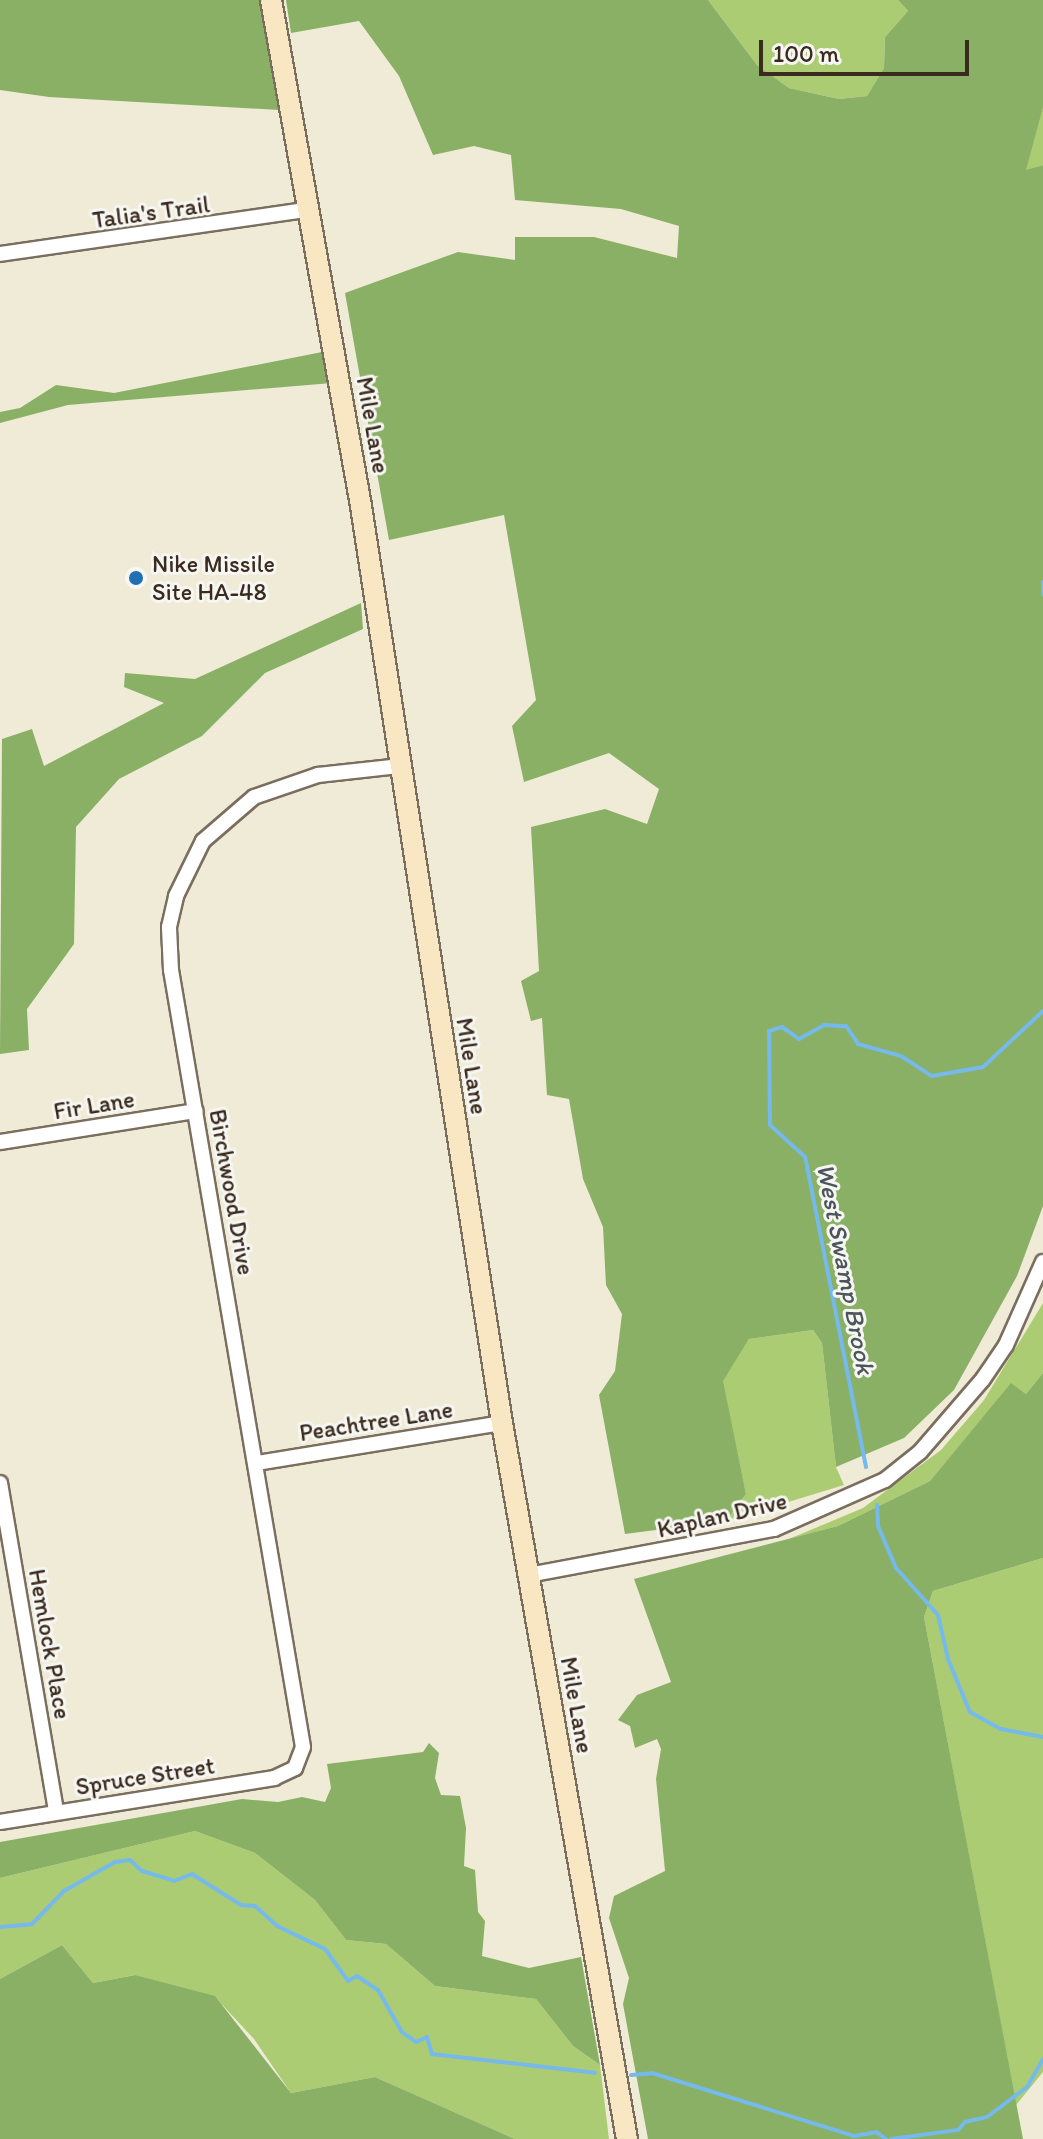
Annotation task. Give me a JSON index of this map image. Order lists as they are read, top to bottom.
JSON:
{
  "streets": {
    "street": [
      "Talia's Trail",
      "Mile Lane",
      "Fir Lane",
      "Birchwood Drive",
      "Peachtree Lane",
      "Kaplan Drive",
      "Hemlock Place",
      "Spruce Street"
    ]
  },
  "crossings": [
    ["Talia's Trail", "Mile Lane"],
    ["Mile Lane", "Birchwood Drive"],
    ["Mile Lane", "Peachtree Lane"],
    ["Mile Lane", "Kaplan Drive"],
    ["Fir Lane", "Birchwood Drive"],
    ["Birchwood Drive", "Peachtree Lane"],
    ["Birchwood Drive", "Spruce Street"],
    ["Hemlock Place", "Spruce Street"]
  ],
  "water": ["West Swamp Brook"],
  "places": ["Nike Missile Site HA-48"],
  "scale_bar": "100 m"
}
